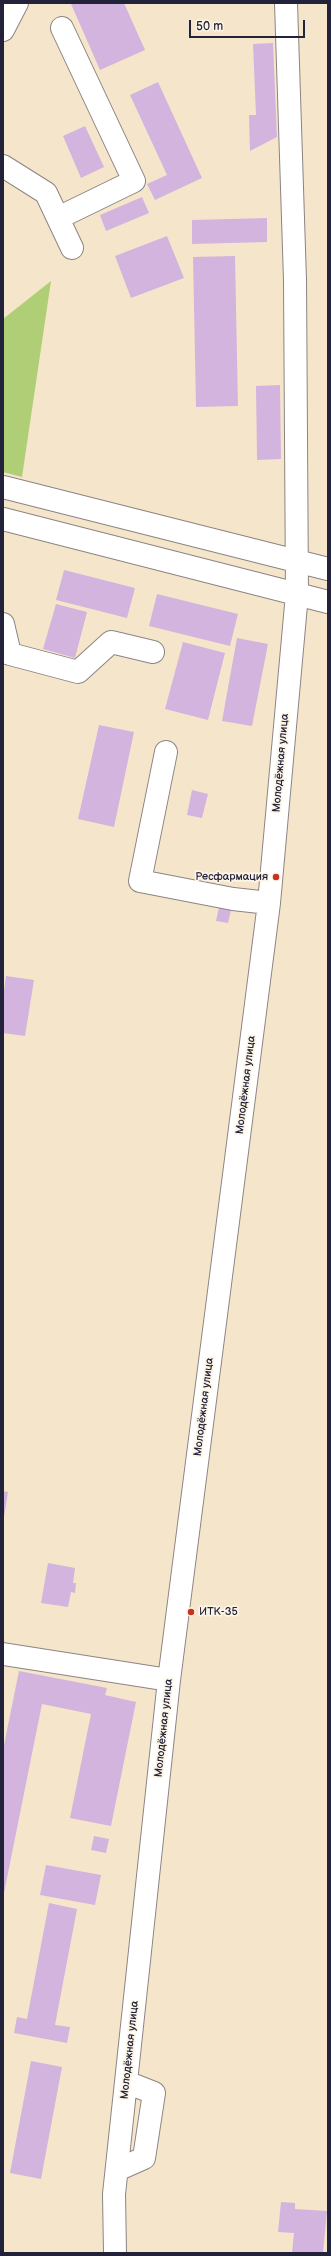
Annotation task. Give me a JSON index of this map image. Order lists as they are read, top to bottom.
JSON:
{
  "streets": {
    "street": ["Молодёжная улица"]
  },
  "places": ["Ресфармация", "ИТК-35"],
  "scale_bar": "50 m"
}
